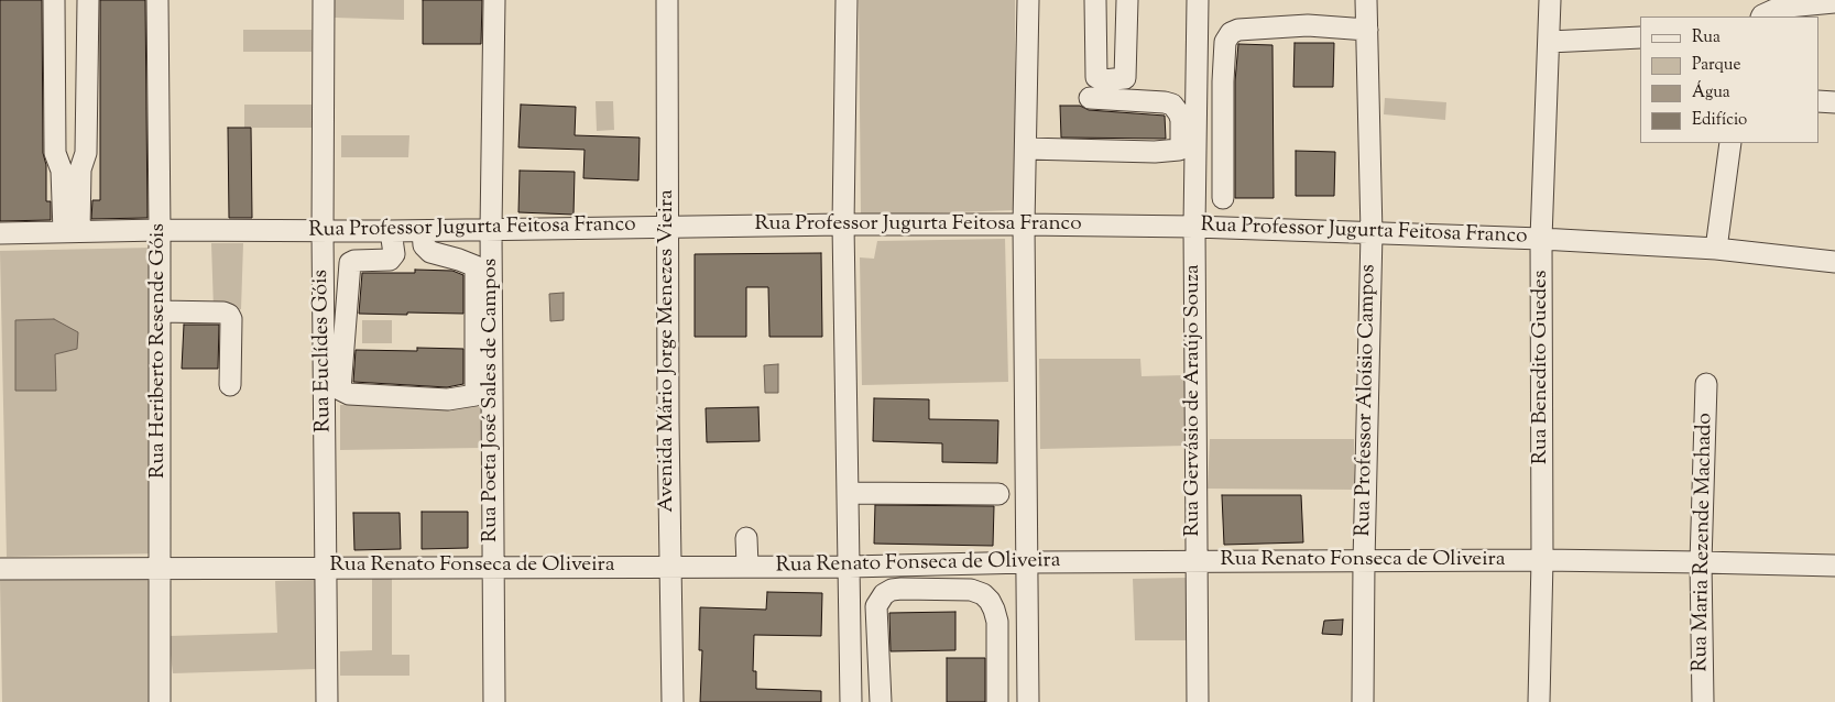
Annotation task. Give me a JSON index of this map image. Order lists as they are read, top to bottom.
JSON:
{
  "streets": {
    "street": [
      "Rua Professor Jugurta Feitosa Franco",
      "Rua Heriberto Resende Góis",
      "Rua Euclídes Góis",
      "Avenida Mário Jorge Menezes Vieira",
      "Rua Benedito Guedes",
      "Rua Poeta José Sales de Campos",
      "Rua Gervásio de Araújo Souza",
      "Rua Professor Aloísio Campos",
      "Rua Maria Rezende Machado",
      "Rua Renato Fonseca de Oliveira"
    ]
  },
  "crossings": [
    ["Rua Professor Jugurta Feitosa Franco", "Rua Heriberto Resende Góis"],
    ["Rua Professor Jugurta Feitosa Franco", "Rua Euclídes Góis"],
    ["Rua Professor Jugurta Feitosa Franco", "Avenida Mário Jorge Menezes Vieira"],
    ["Rua Professor Jugurta Feitosa Franco", "Rua Benedito Guedes"],
    ["Rua Professor Jugurta Feitosa Franco", "Rua Poeta José Sales de Campos"],
    ["Rua Professor Jugurta Feitosa Franco", "Rua Gervásio de Araújo Souza"],
    ["Rua Professor Jugurta Feitosa Franco", "Rua Professor Aloísio Campos"],
    ["Rua Heriberto Resende Góis", "Rua Renato Fonseca de Oliveira"],
    ["Rua Euclídes Góis", "Rua Renato Fonseca de Oliveira"],
    ["Avenida Mário Jorge Menezes Vieira", "Rua Renato Fonseca de Oliveira"],
    ["Rua Benedito Guedes", "Rua Renato Fonseca de Oliveira"],
    ["Rua Poeta José Sales de Campos", "Rua Renato Fonseca de Oliveira"],
    ["Rua Gervásio de Araújo Souza", "Rua Renato Fonseca de Oliveira"],
    ["Rua Professor Aloísio Campos", "Rua Renato Fonseca de Oliveira"],
    ["Rua Maria Rezende Machado", "Rua Renato Fonseca de Oliveira"]
  ],
  "legend": [
    "Rua",
    "Parque",
    "Água",
    "Edifício"
  ]
}
